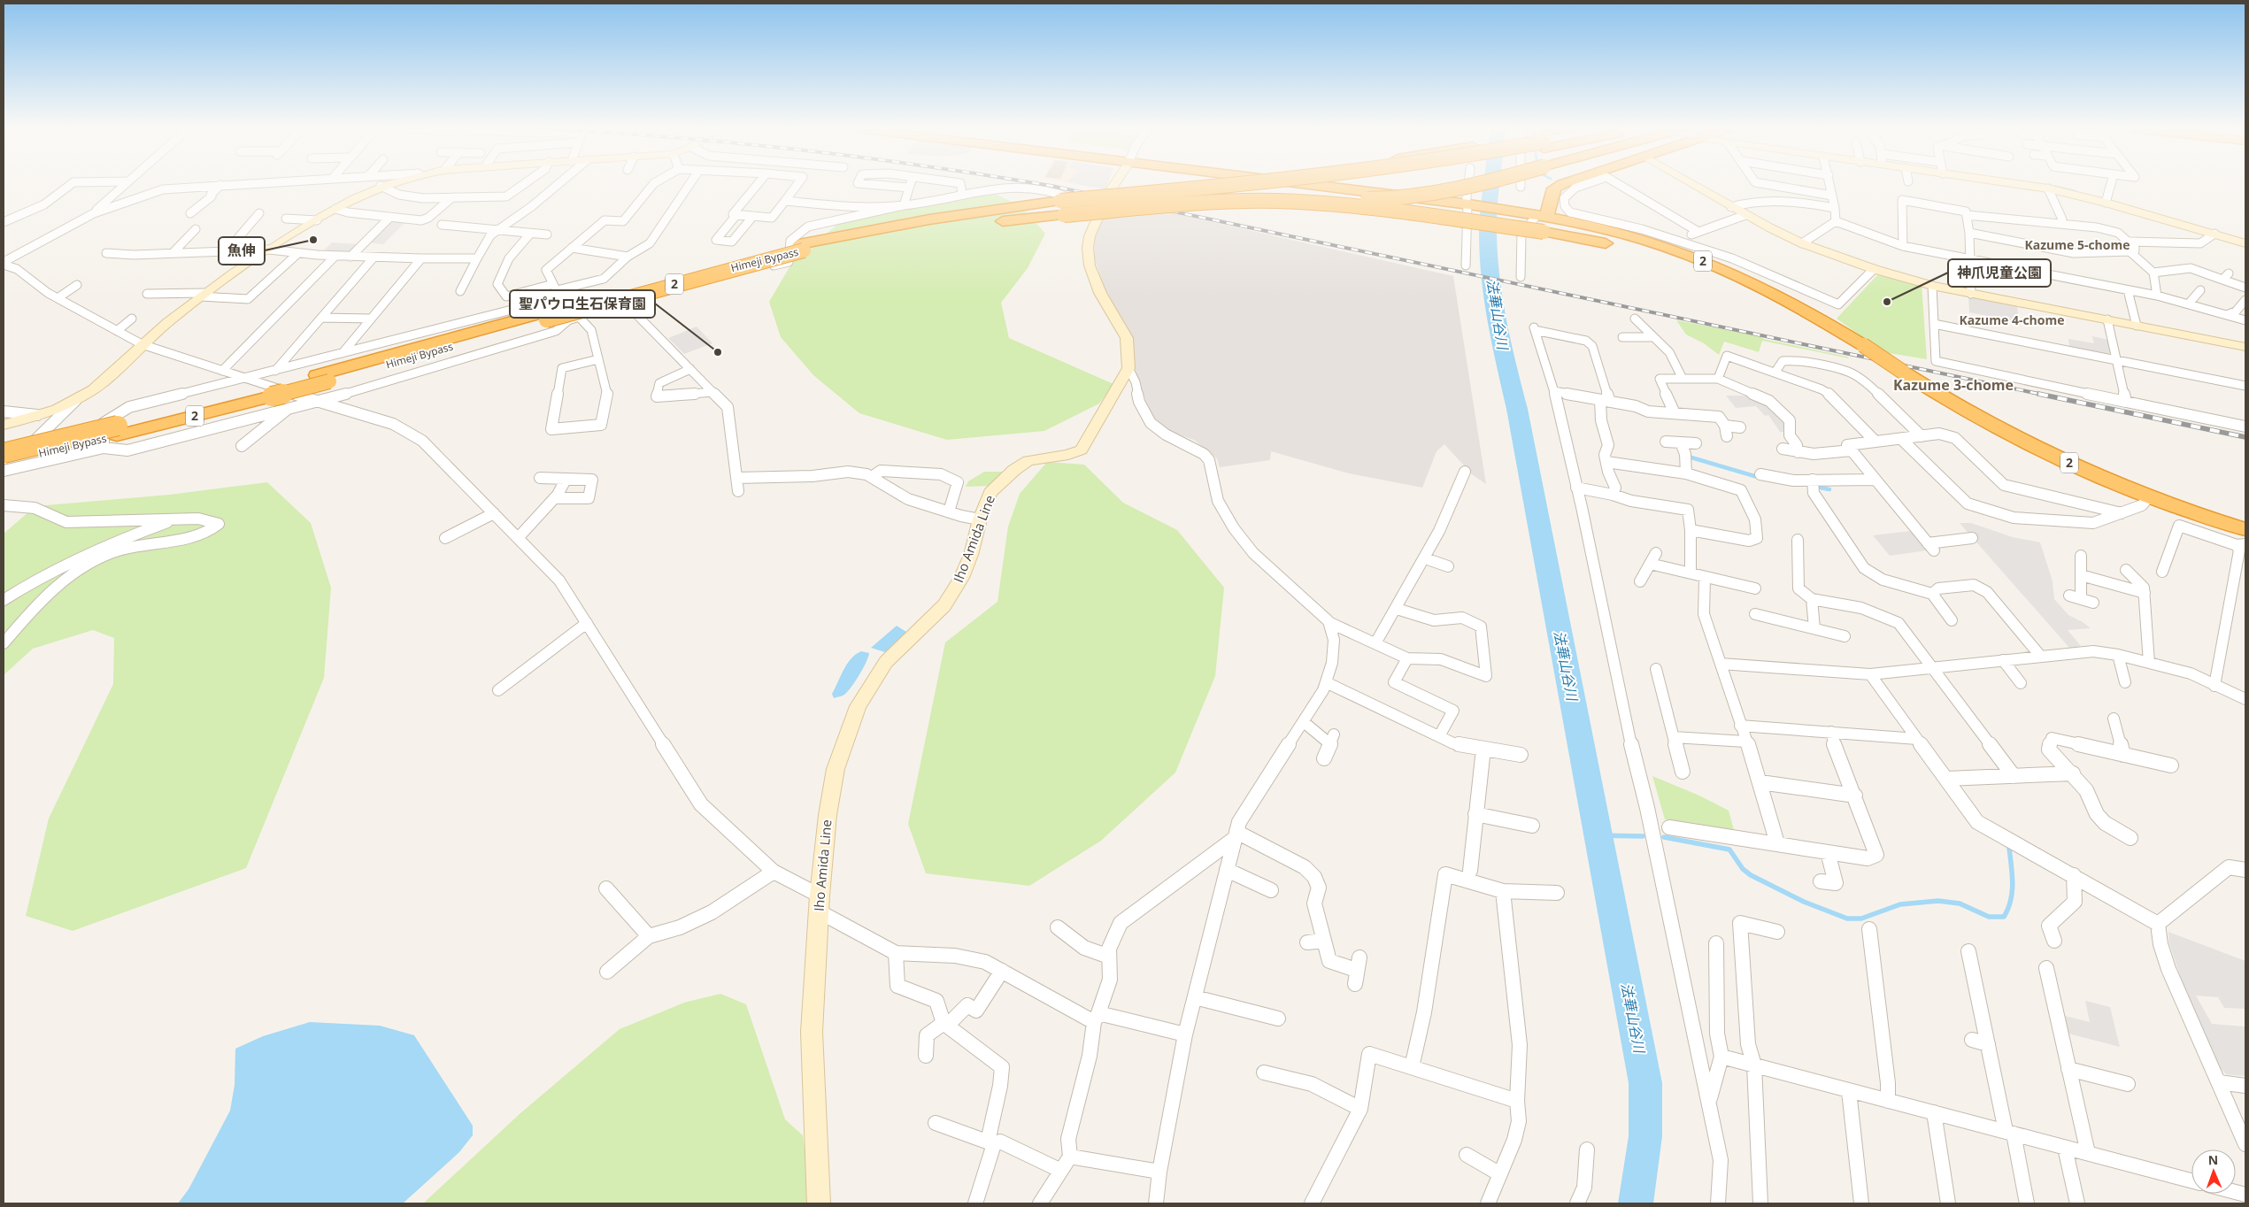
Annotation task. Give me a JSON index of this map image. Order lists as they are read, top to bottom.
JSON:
{
  "streets": {
    "highway": ["Himeji Bypass", "2"],
    "main road": ["Iho Amida Line"]
  },
  "districts": ["Kazume 5-chome", "Kazume 4-chome", "Kazume 3-chome"],
  "water": ["法華山谷川"],
  "places": ["魚伸", "神爪児童公園", "聖パウロ生石保育園"],
  "north": "top"
}
